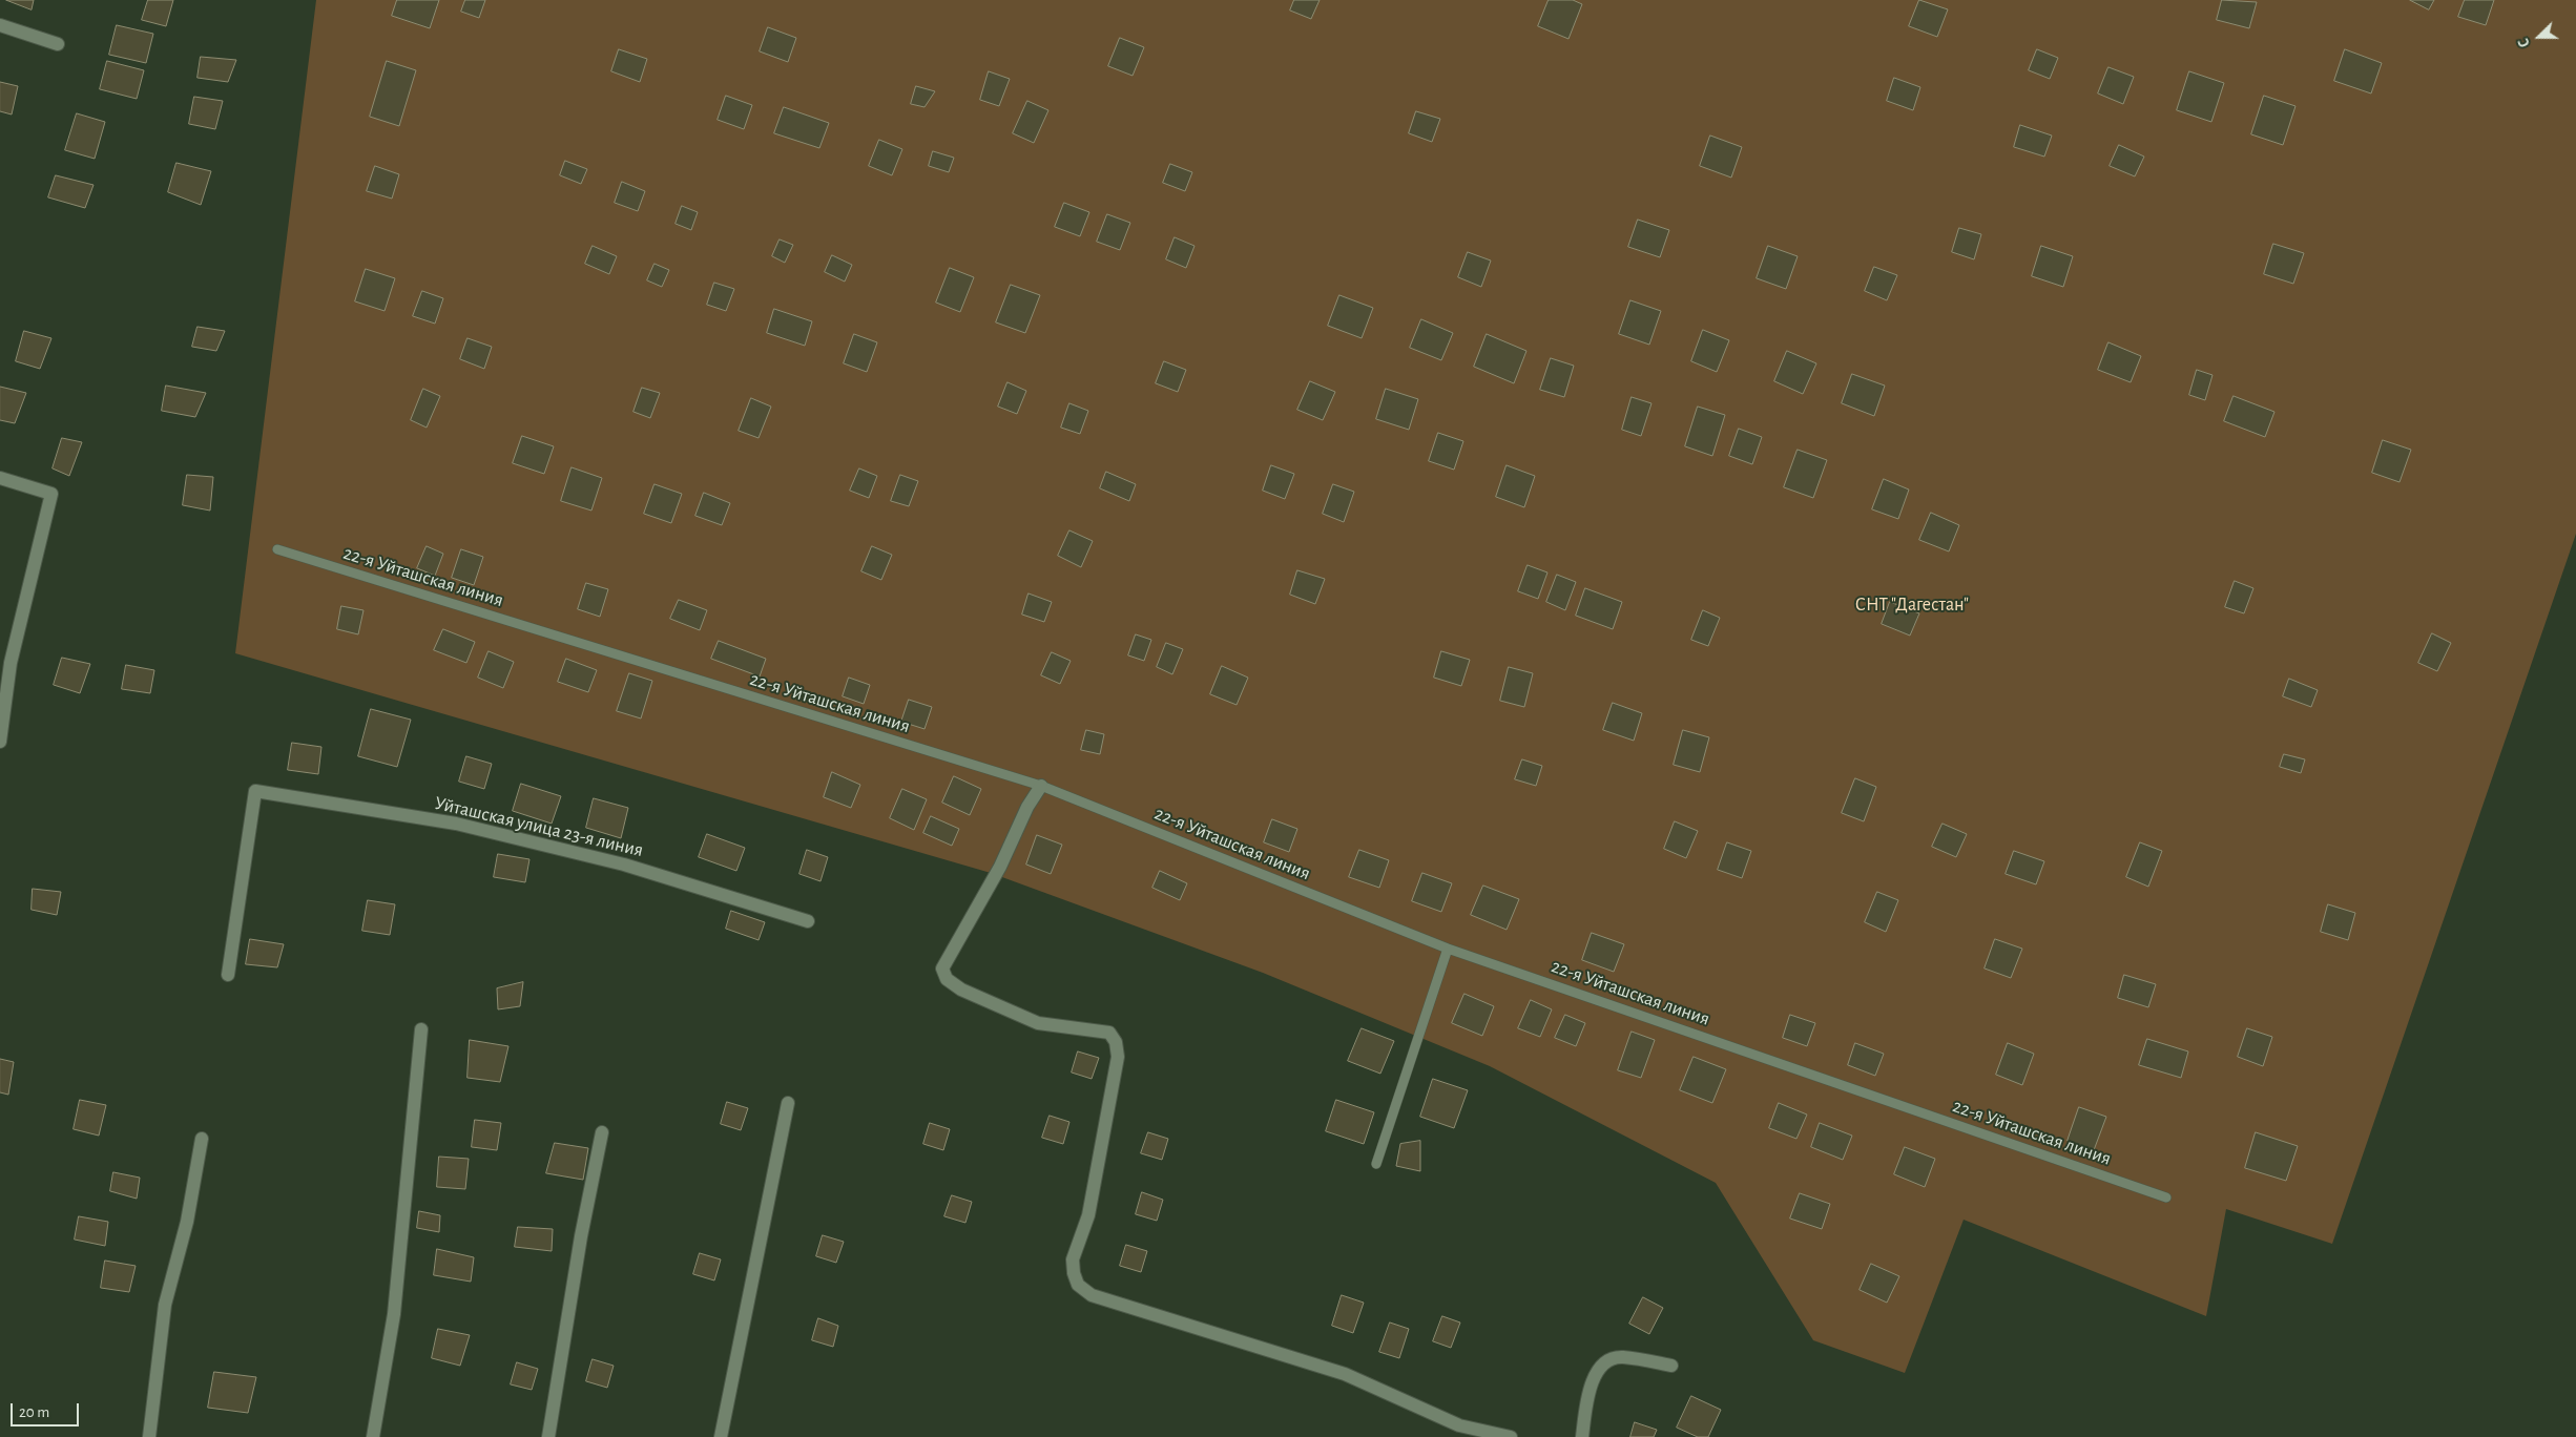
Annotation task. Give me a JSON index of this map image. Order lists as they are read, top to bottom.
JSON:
{
  "streets": {
    "street": ["Уйташская улица 23-я линия"],
    "lane": ["22-я Уйташская линия"]
  },
  "parks": ["СНТ \"Дагестан\""],
  "scale_bar": "20 m",
  "north": "left"
}
